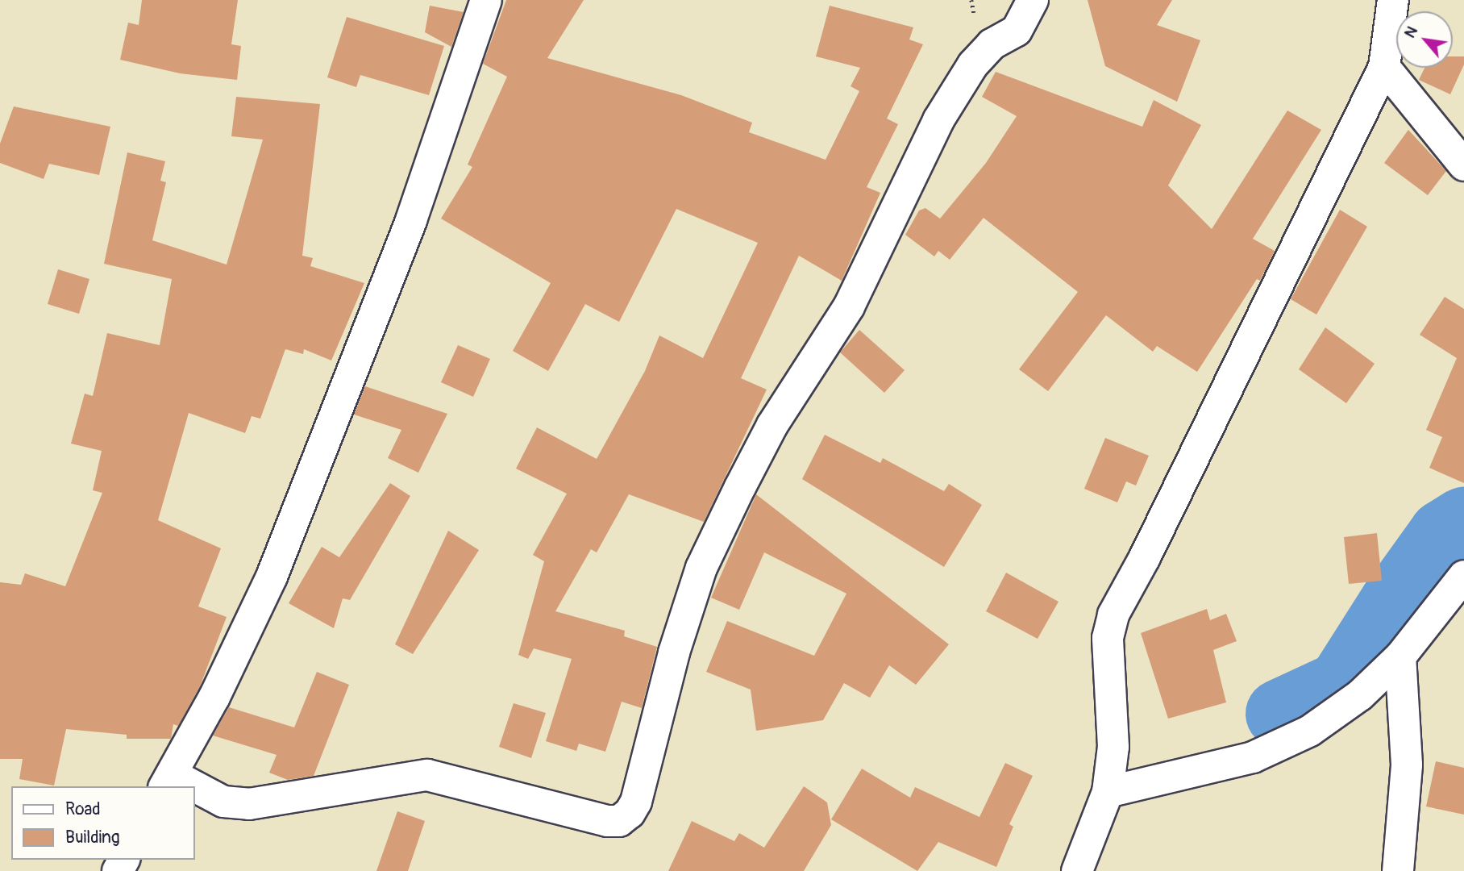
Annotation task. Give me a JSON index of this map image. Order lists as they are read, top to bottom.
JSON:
{
  "legend": ["Road", "Building"],
  "north": "top left"
}
